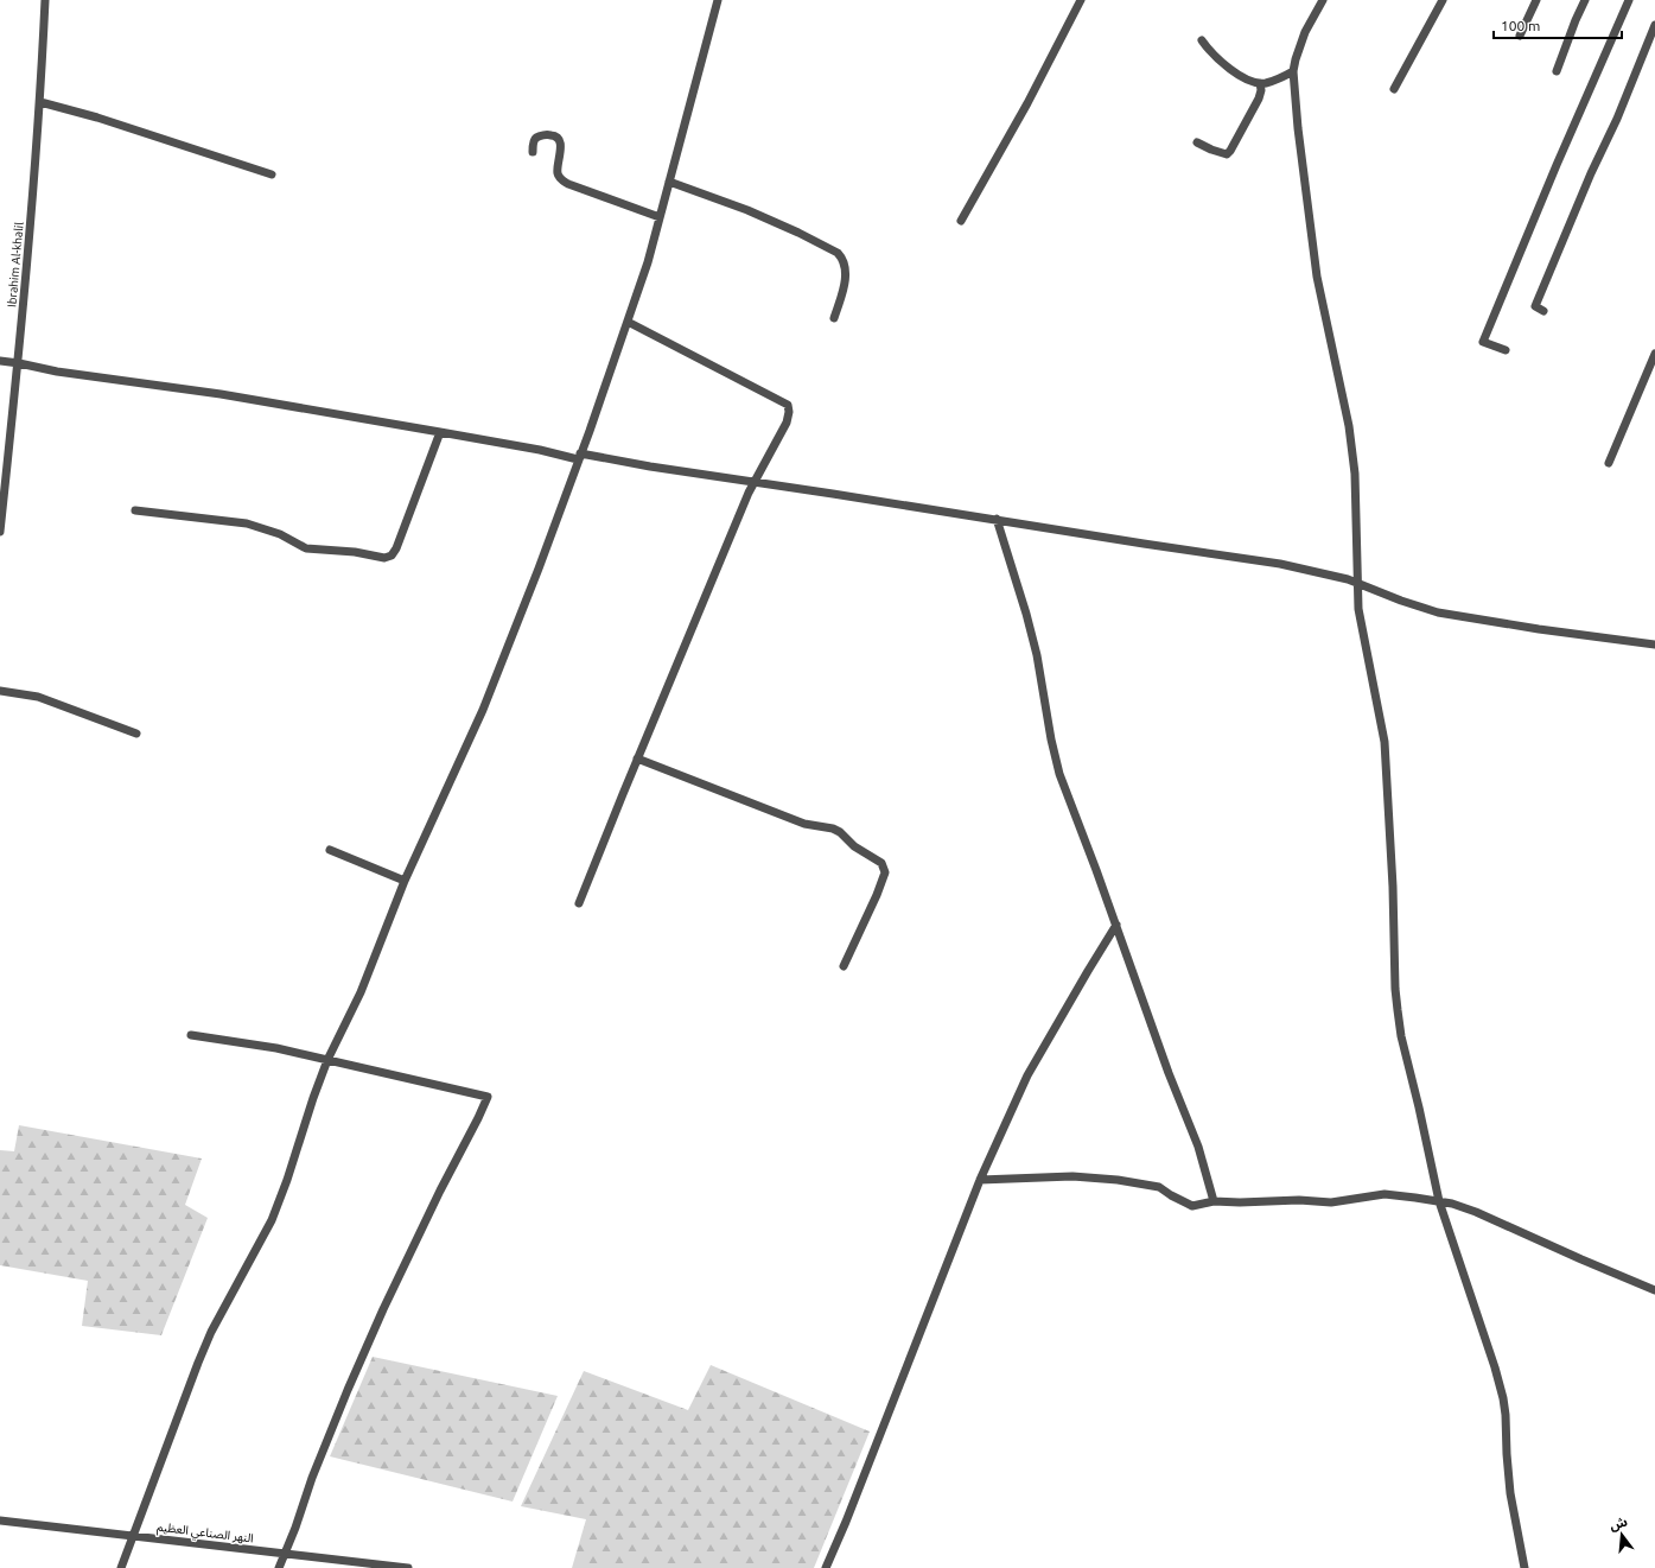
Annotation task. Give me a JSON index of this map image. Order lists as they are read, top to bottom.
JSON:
{
  "streets": {
    "street": ["Ibrahim Al-khalil", "النهر الصناعي العظيم"]
  },
  "scale_bar": "100 m",
  "north": "top"
}
